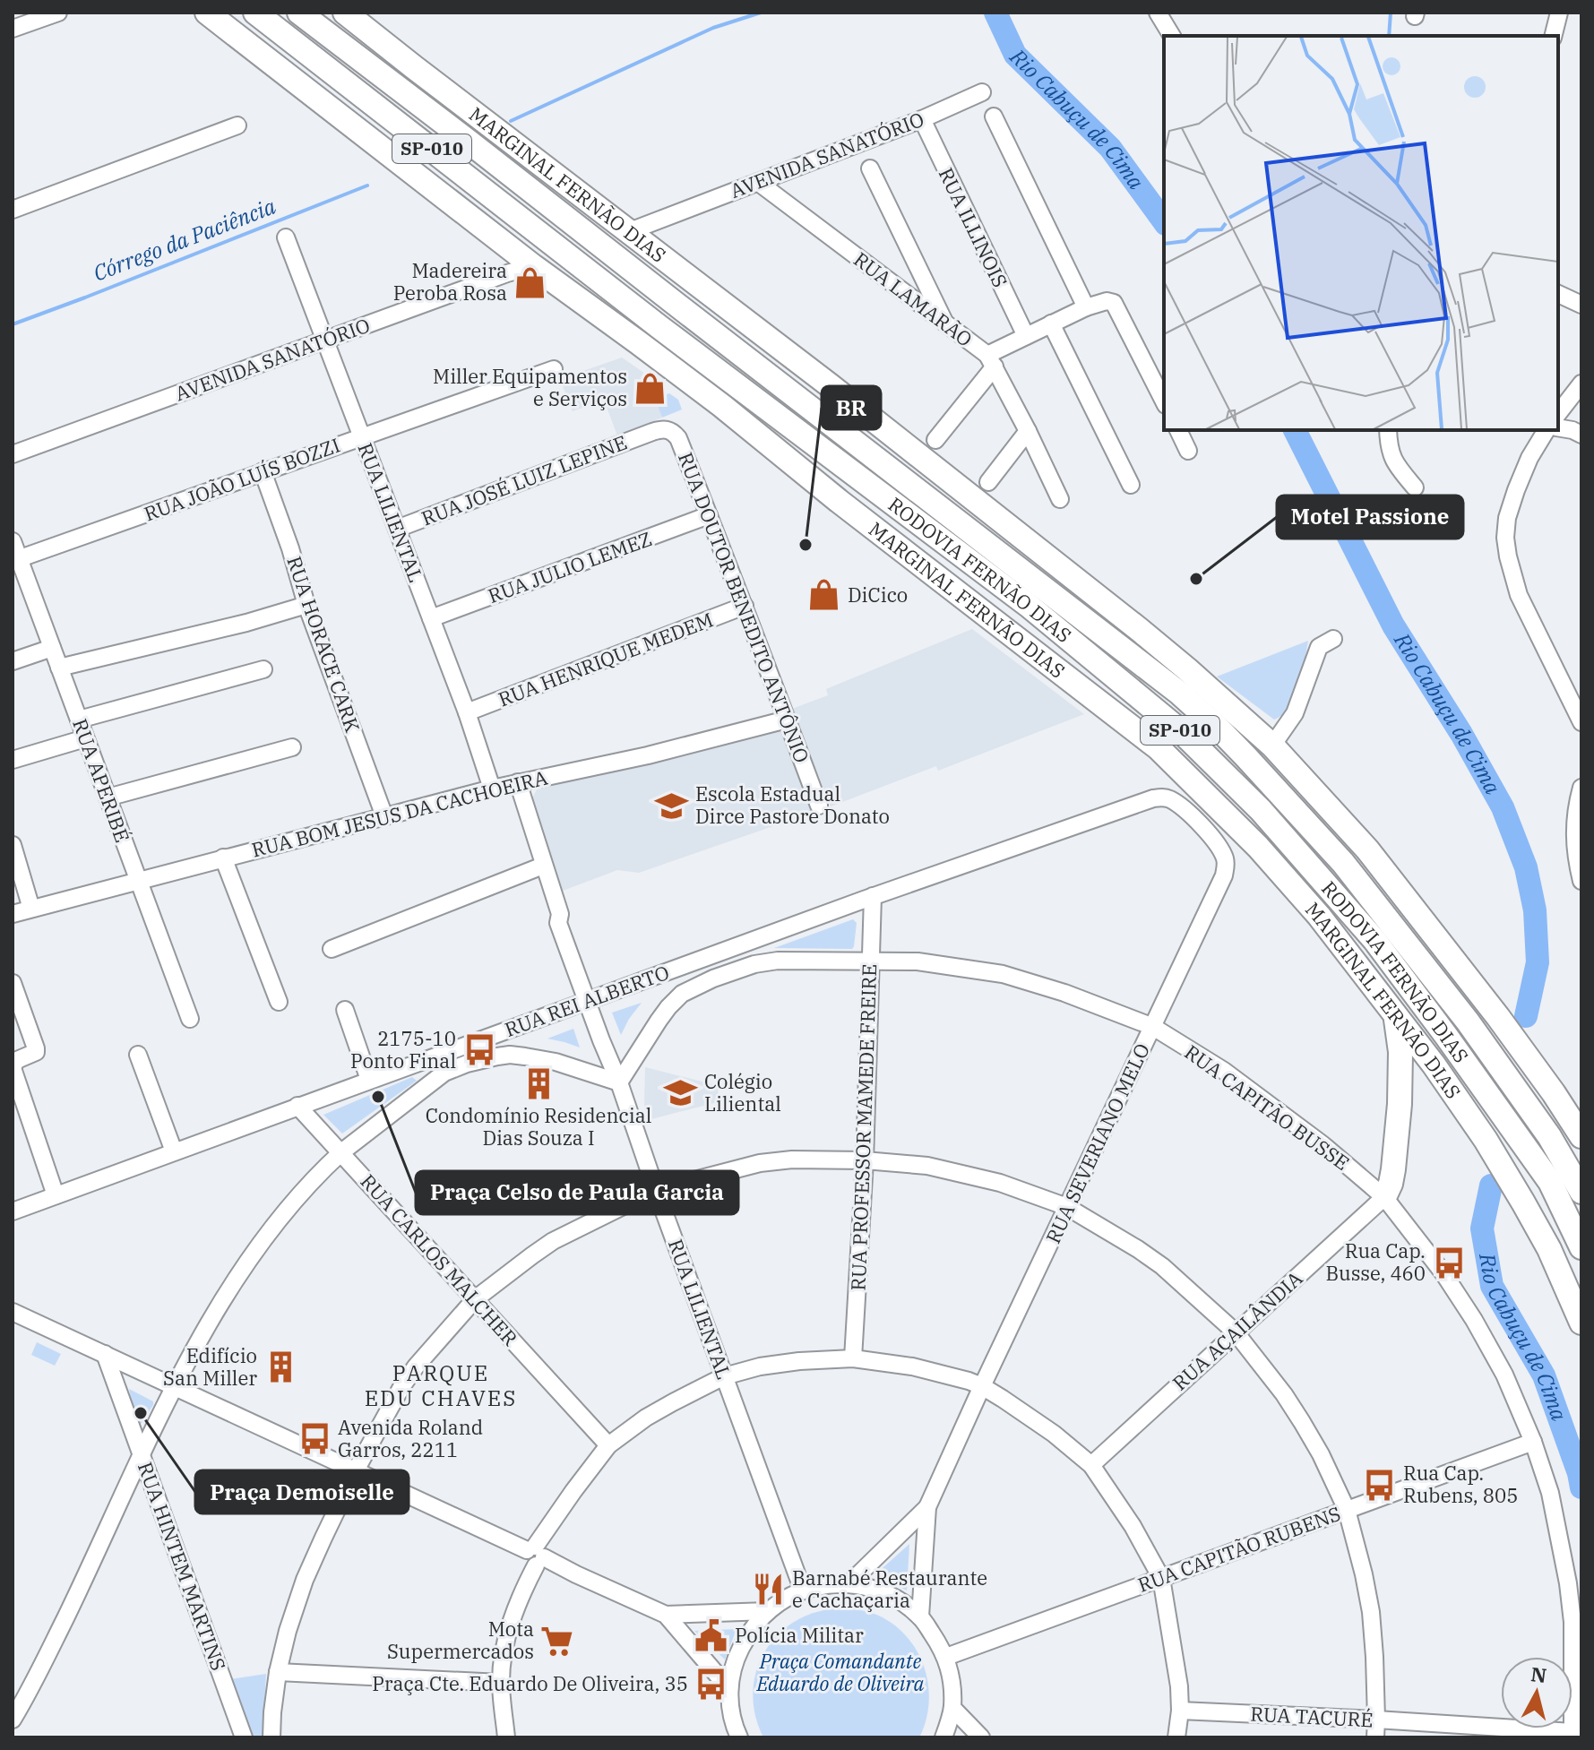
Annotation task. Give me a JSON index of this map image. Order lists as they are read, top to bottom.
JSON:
{
  "streets": {
    "highway": ["SP-010", "MARGINAL FERNÃO DIAS", "RODOVIA FERNÃO DIAS"],
    "street": [
      "AVENIDA SANATÓRIO",
      "RUA ILLINOIS",
      "RUA LAMARÃO",
      "RUA JOÃO LUÍS BOZZI",
      "RUA JOSÉ LUIZ LEPINE",
      "RUA LILIENTAL",
      "RUA JULIO LEMEZ",
      "RUA DOUTOR BENEDITO ANTÔNIO",
      "RUA HORACE CARK",
      "RUA HENRIQUE MEDEM",
      "RUA APERIBÉ",
      "RUA BOM JESUS DA CACHOEIRA",
      "RUA REI ALBERTO",
      "RUA CAPITÃO BUSSE",
      "RUA PROFESSOR MAMEDE FREIRE",
      "RUA SEVERIANO MELO",
      "RUA CARLOS MALCHER",
      "RUA AÇAILÂNDIA",
      "RUA CAPITÃO RUBENS",
      "RUA HINTEM MARTINS",
      "RUA TACURÉ"
    ]
  },
  "crossings": [
    ["AVENIDA SANATÓRIO", "MARGINAL FERNÃO DIAS"],
    ["AVENIDA SANATÓRIO", "RUA ILLINOIS"],
    ["AVENIDA SANATÓRIO", "RUA LAMARÃO"],
    ["AVENIDA SANATÓRIO", "RUA LILIENTAL"],
    ["RUA ILLINOIS", "RUA LAMARÃO"],
    ["RUA JOÃO LUÍS BOZZI", "RUA LILIENTAL"],
    ["RUA JOÃO LUÍS BOZZI", "RUA HORACE CARK"],
    ["RUA JOÃO LUÍS BOZZI", "RUA APERIBÉ"],
    ["RUA JOSÉ LUIZ LEPINE", "RUA LILIENTAL"],
    ["RUA JOSÉ LUIZ LEPINE", "RUA DOUTOR BENEDITO ANTÔNIO"],
    ["RUA LILIENTAL", "RUA JULIO LEMEZ"],
    ["RUA LILIENTAL", "RUA HENRIQUE MEDEM"],
    ["RUA LILIENTAL", "RUA BOM JESUS DA CACHOEIRA"],
    ["RUA LILIENTAL", "RUA REI ALBERTO"],
    ["RUA LILIENTAL", "RUA CAPITÃO BUSSE"],
    ["RUA JULIO LEMEZ", "RUA DOUTOR BENEDITO ANTÔNIO"],
    ["RUA DOUTOR BENEDITO ANTÔNIO", "RUA HENRIQUE MEDEM"],
    ["RUA DOUTOR BENEDITO ANTÔNIO", "RUA BOM JESUS DA CACHOEIRA"],
    ["RUA HORACE CARK", "RUA BOM JESUS DA CACHOEIRA"],
    ["RUA APERIBÉ", "RUA BOM JESUS DA CACHOEIRA"],
    ["RUA REI ALBERTO", "RUA PROFESSOR MAMEDE FREIRE"],
    ["RUA REI ALBERTO", "RUA SEVERIANO MELO"],
    ["RUA REI ALBERTO", "RUA CARLOS MALCHER"],
    ["RUA CAPITÃO BUSSE", "RUA PROFESSOR MAMEDE FREIRE"],
    ["RUA CAPITÃO BUSSE", "RUA SEVERIANO MELO"],
    ["RUA CAPITÃO BUSSE", "RUA AÇAILÂNDIA"],
    ["RUA CAPITÃO BUSSE", "RUA CAPITÃO RUBENS"],
    ["RUA CAPITÃO BUSSE", "RUA TACURÉ"]
  ],
  "districts": ["PARQUE EDU CHAVES"],
  "water": ["Rio Cabuçu de Cima", "Córrego da Paciência"],
  "parks": ["Praça Comandante Eduardo de Oliveira"],
  "places": {
    "shop": ["Madereira Peroba Rosa", "Miller Equipamentos e Serviços", "DiCico"],
    "other": [
      "BR",
      "Motel Passione",
      "Praça Celso de Paula Garcia",
      "Praça Demoiselle"
    ],
    "school or university": ["Escola Estadual Dirce Pastore Donato", "Colégio Liliental"],
    "bus stop": [
      "2175-10 Ponto Final",
      "Rua Cap. Busse, 460",
      "Avenida Roland Garros, 2211",
      "Rua Cap. Rubens, 805",
      "Praça Cte. Eduardo De Oliveira, 35"
    ],
    "building": ["Condomínio Residencial Dias Souza I", "Edifício San Miller"],
    "restaurant": ["Barnabé Restaurante e Cachaçaria"],
    "public building": ["Polícia Militar"],
    "supermarket": ["Mota Supermercados"]
  },
  "north": "top"
}
